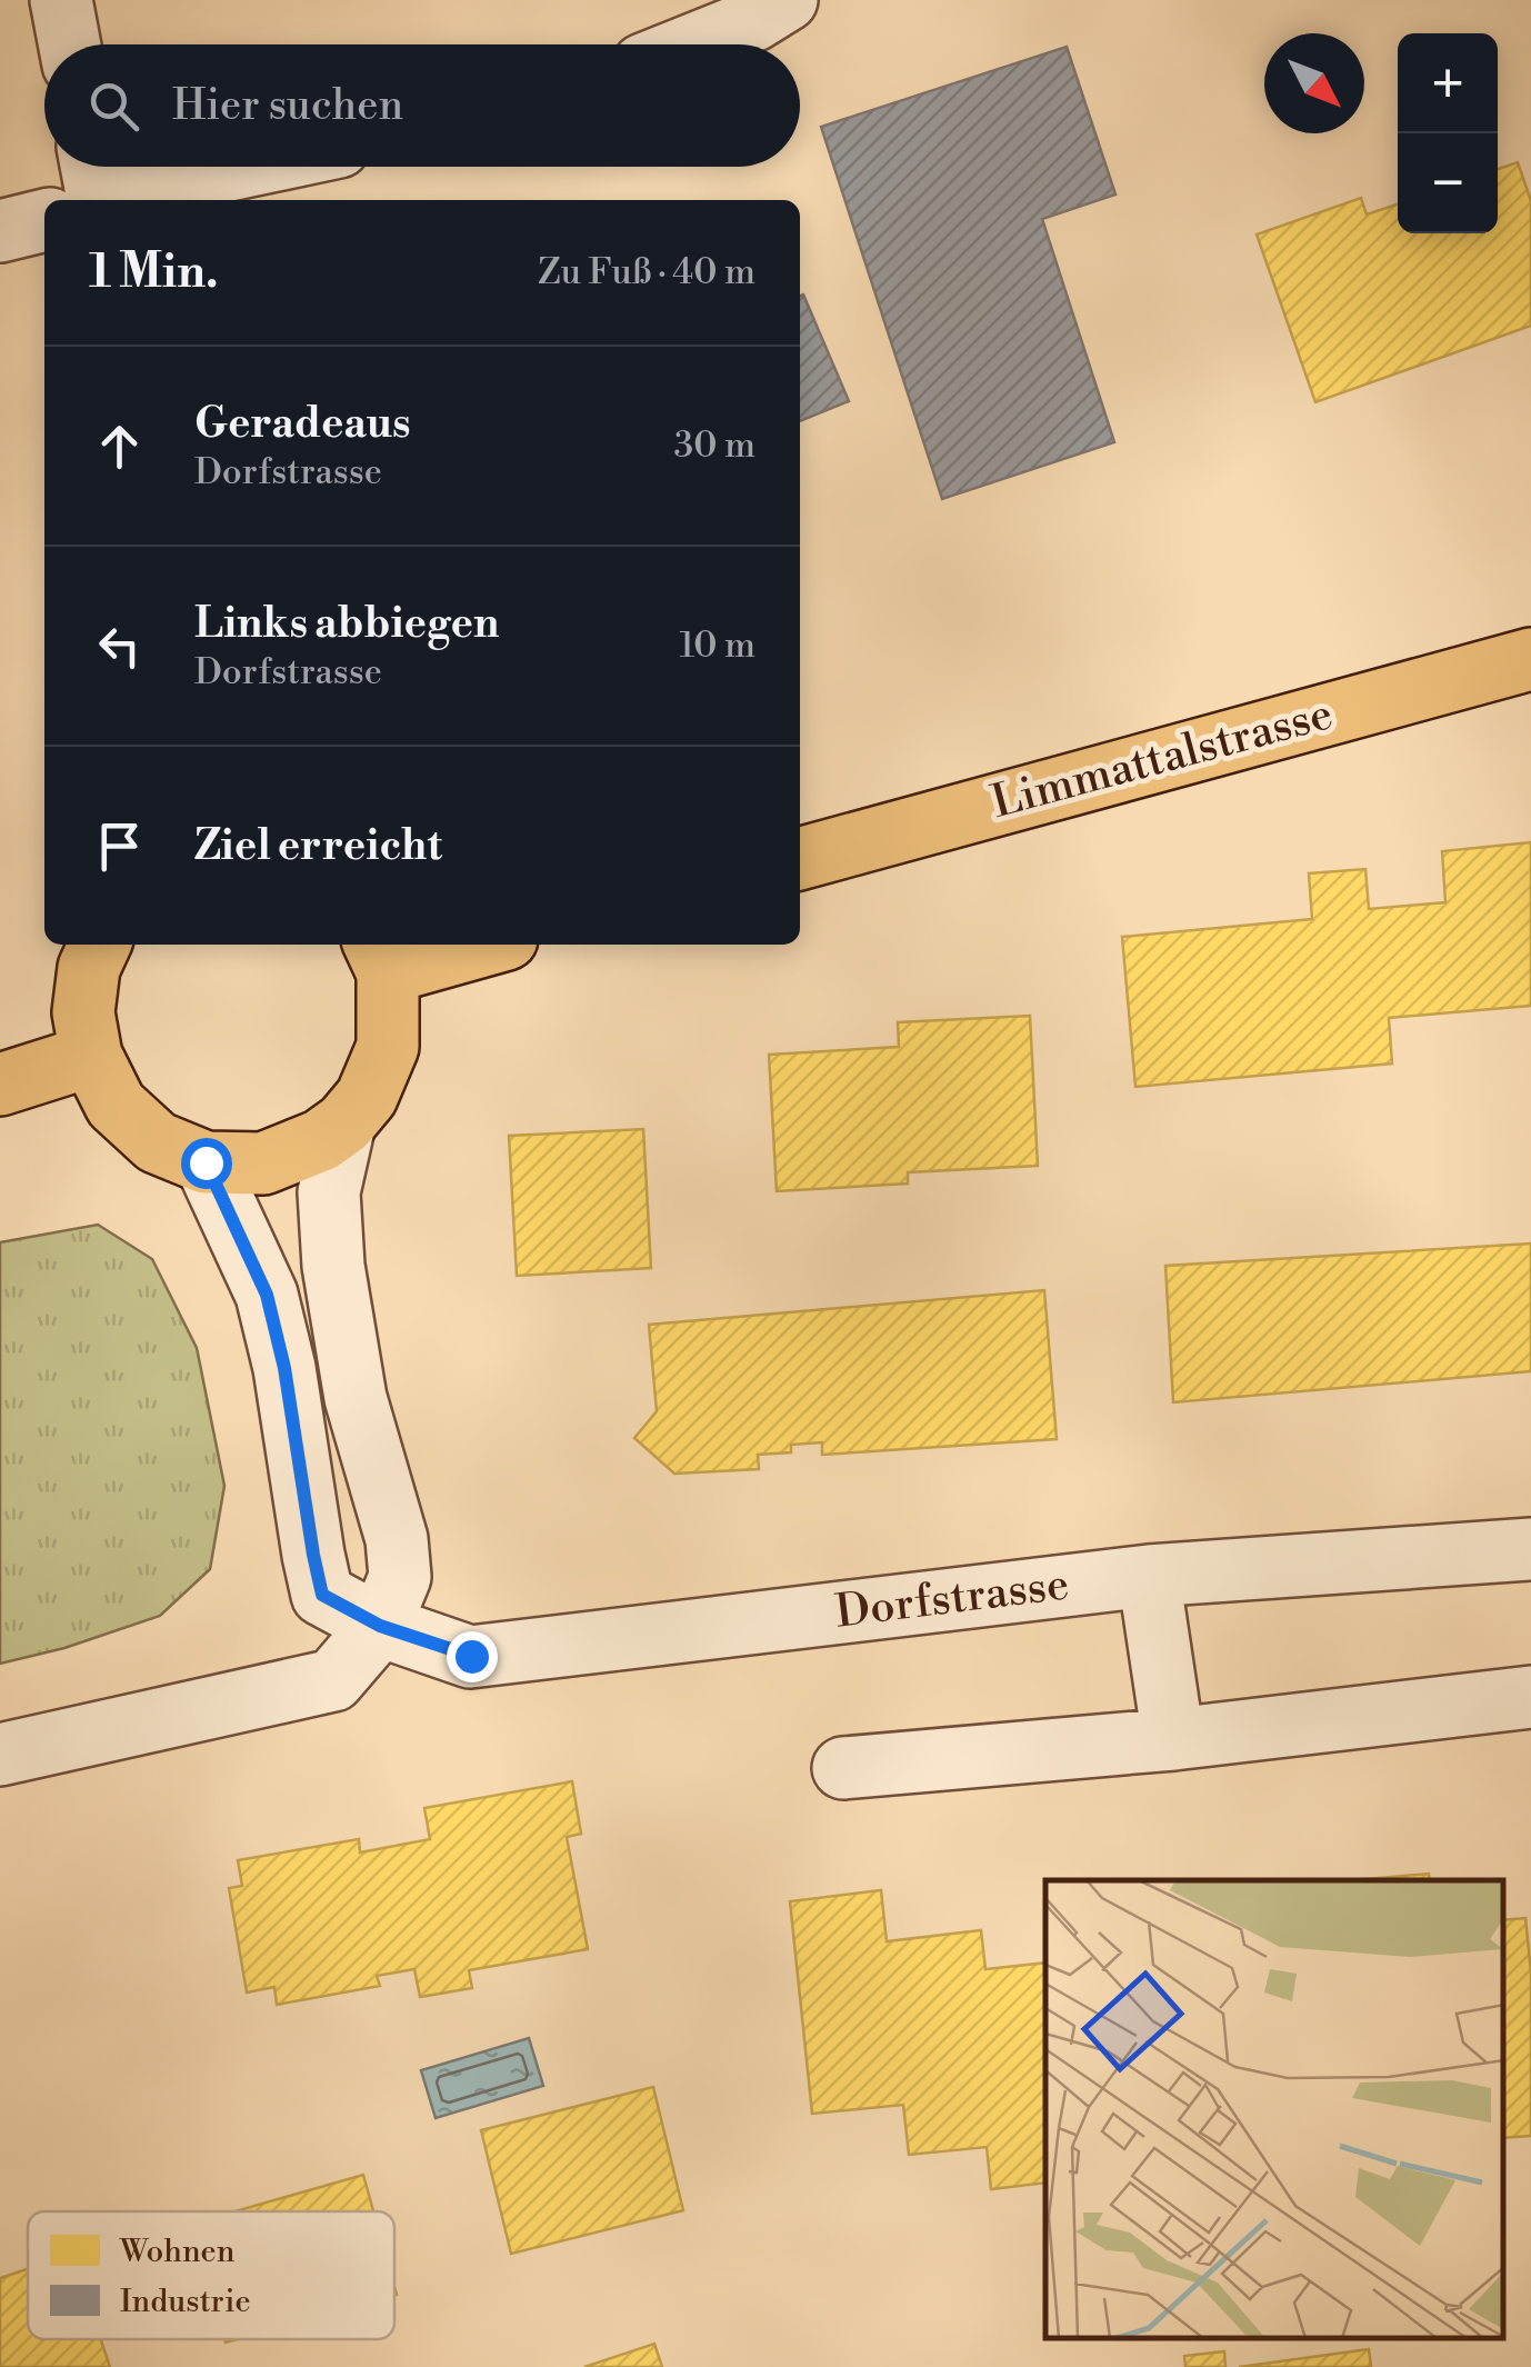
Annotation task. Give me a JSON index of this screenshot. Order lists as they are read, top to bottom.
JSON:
{
  "streets": {
    "main road": ["Limmattalstrasse"],
    "street": ["Dorfstrasse"]
  },
  "legend": ["Wohnen", "Industrie"],
  "north": "bottom right",
  "page": {
    "map_buttons": ["+", "−"],
    "search": "Hier suchen",
    "heading": ["1 Min.", "Zu Fuß · 40 m"],
    "list": [
      ["Geradeaus", "Dorfstrasse", "30 m"],
      ["Links abbiegen", "Dorfstrasse", "10 m"],
      "Ziel erreicht"
    ]
  }
}
